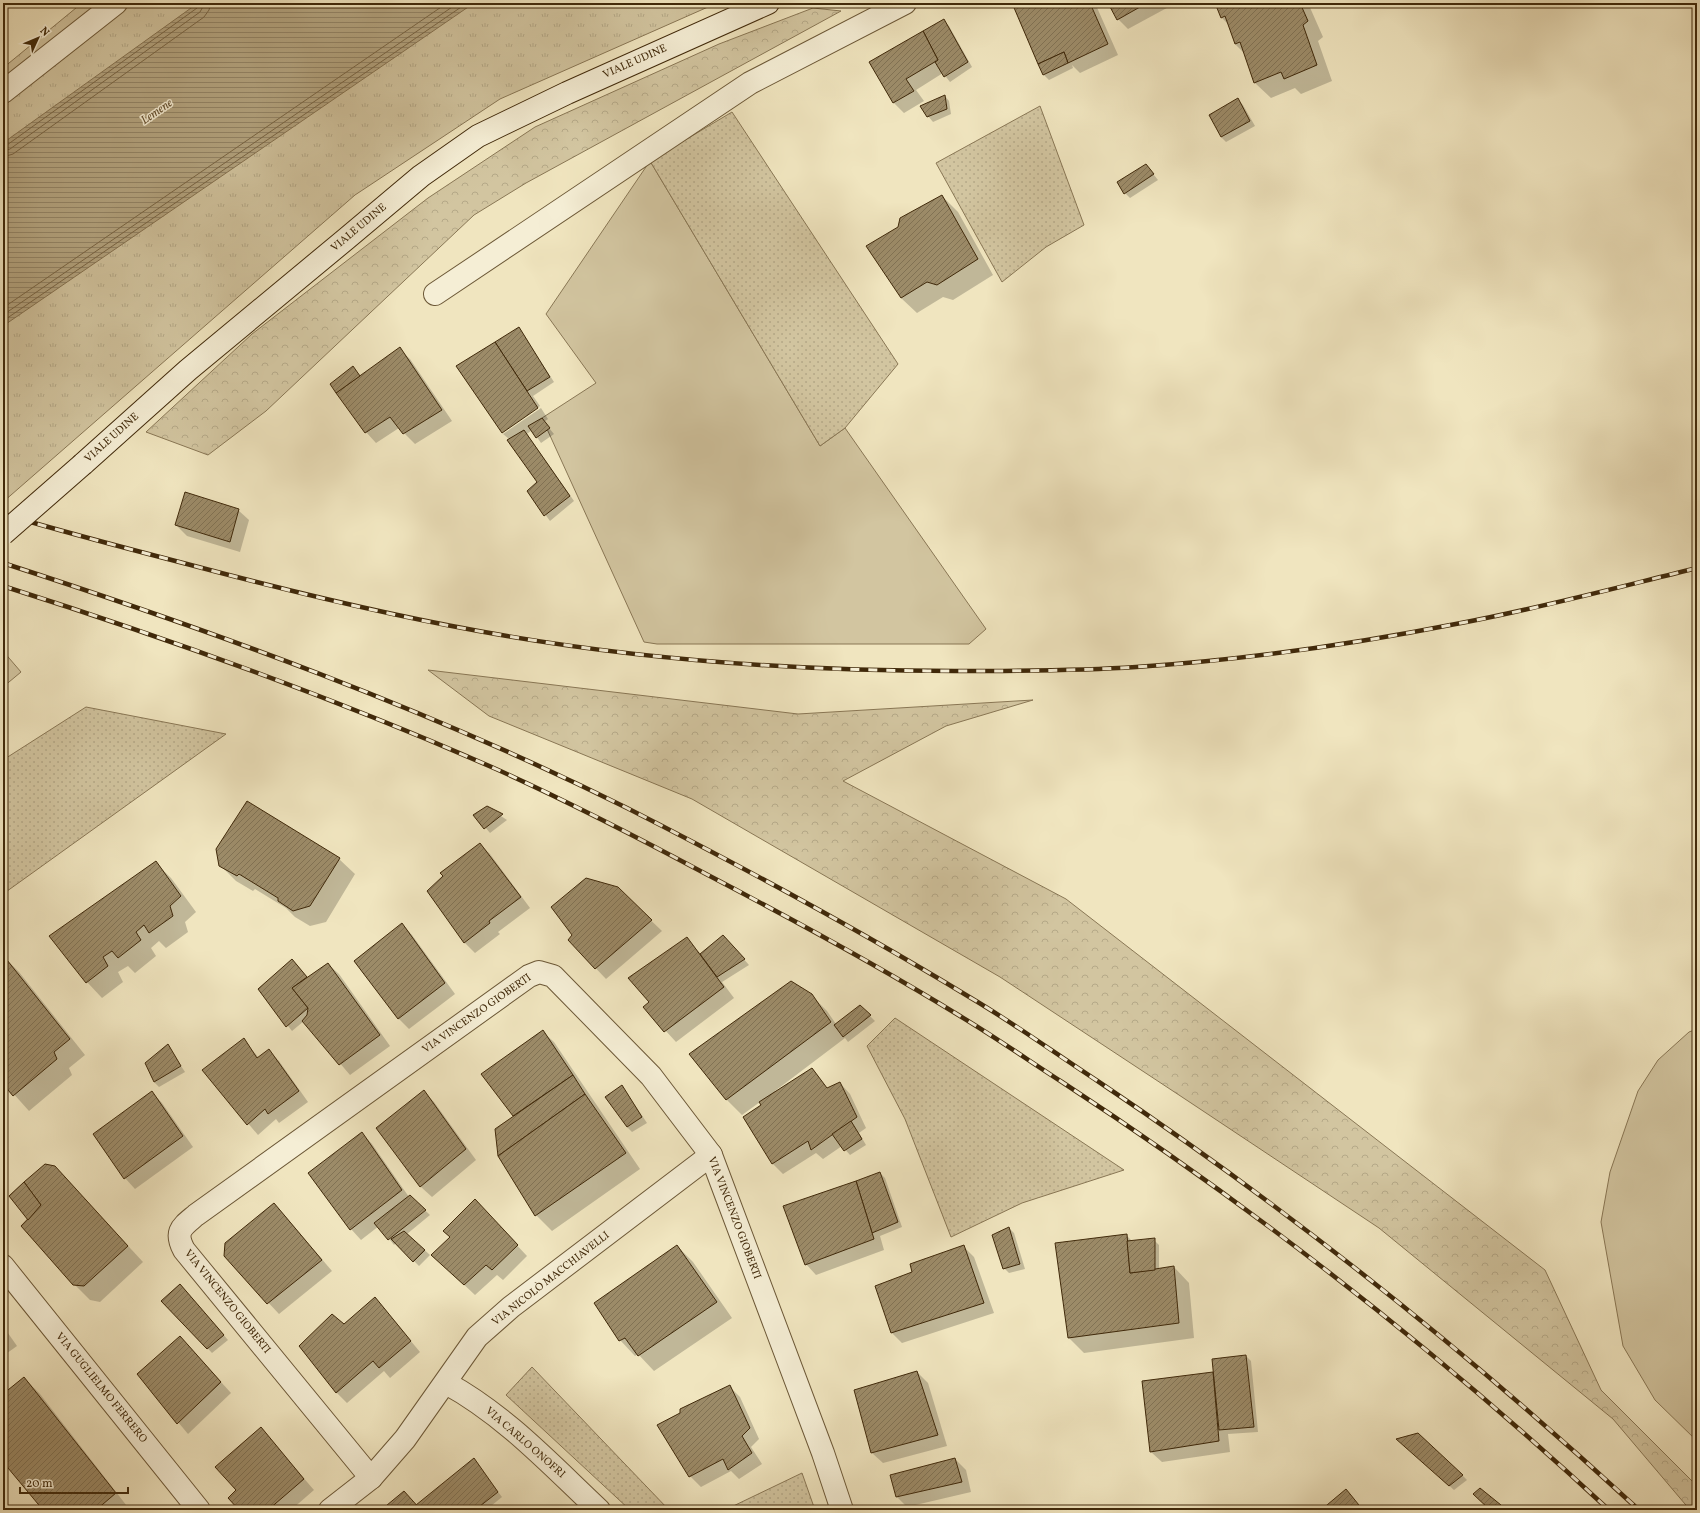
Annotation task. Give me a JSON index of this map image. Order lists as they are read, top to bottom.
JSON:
{
  "streets": {
    "street": [
      "VIALE UDINE",
      "VIA VINCENZO GIOBERTI",
      "VIA NICOLÒ MACCHIAVELLI",
      "VIA GUGLIELMO FERRERO",
      "VIA CARLO ONOFRI"
    ]
  },
  "crossings": [
    ["VIA VINCENZO GIOBERTI", "VIA NICOLÒ MACCHIAVELLI"],
    ["VIA NICOLÒ MACCHIAVELLI", "VIA CARLO ONOFRI"]
  ],
  "water": ["Lemene"],
  "scale_bar": "20 m",
  "north": "top right"
}
